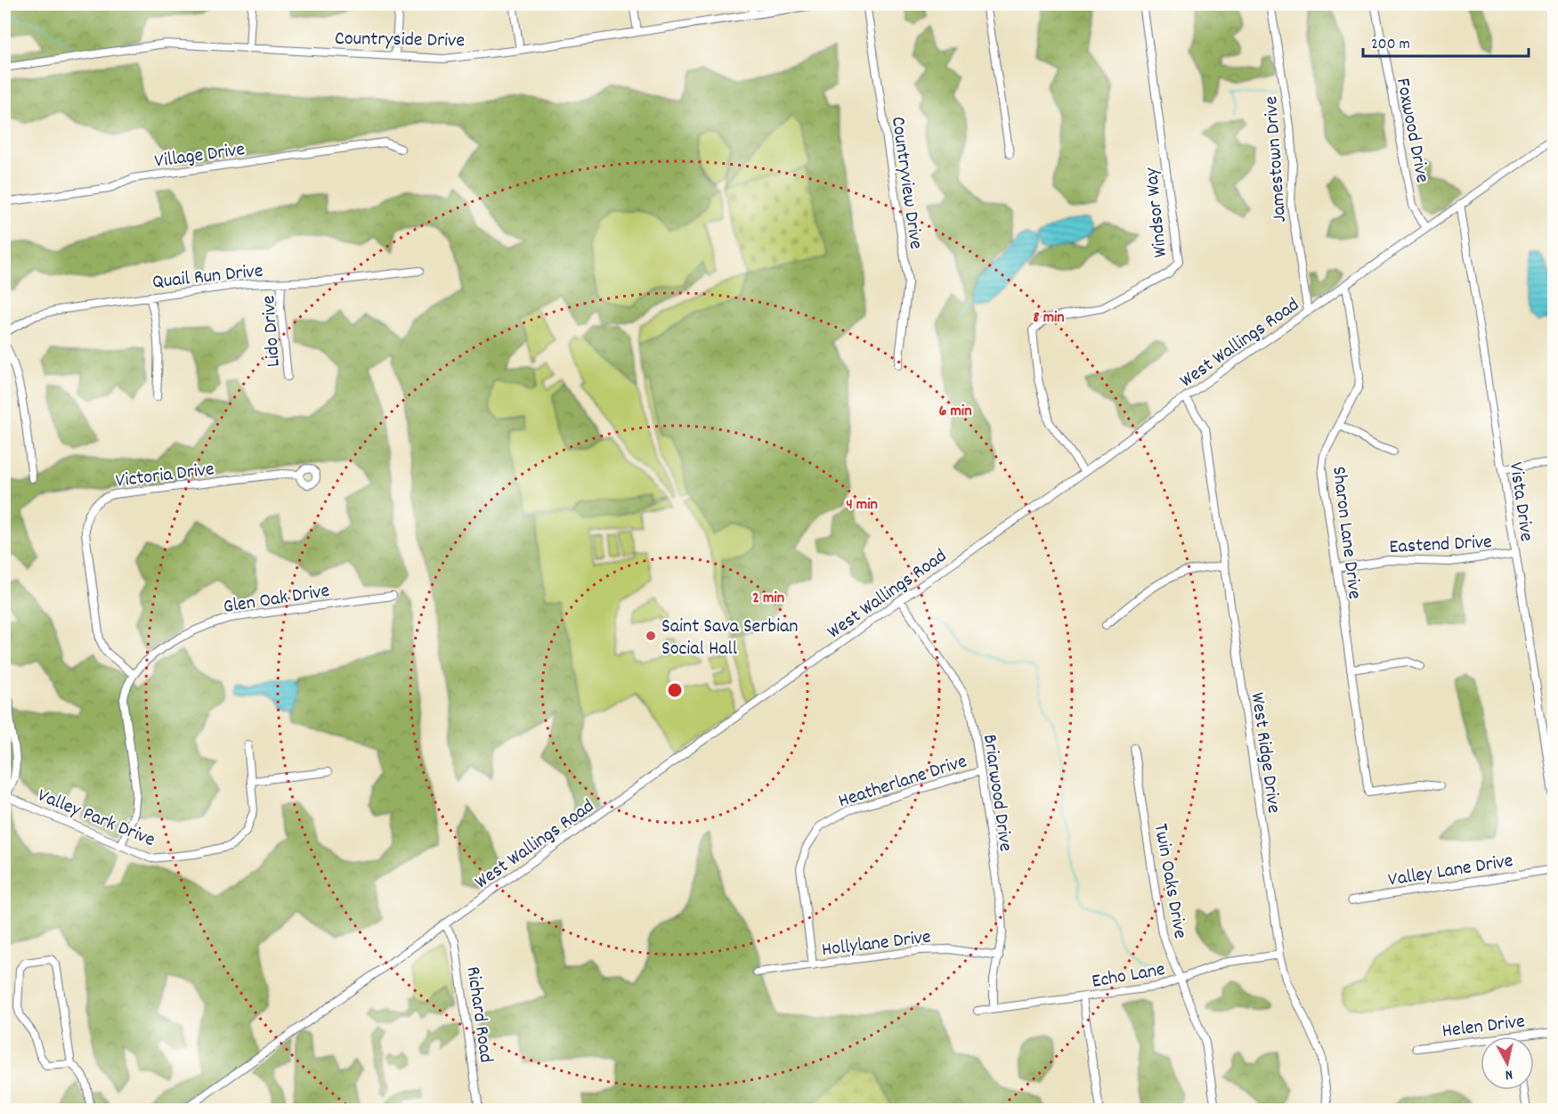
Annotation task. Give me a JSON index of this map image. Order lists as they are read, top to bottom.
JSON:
{
  "streets": {
    "street": [
      "Countryside Drive",
      "Foxwood Drive",
      "Village Drive",
      "Jamestown Drive",
      "Countryview Drive",
      "Windsor Way",
      "Quail Run Drive",
      "Lido Drive",
      "West Wallings Road",
      "Victoria Drive",
      "Vista Drive",
      "Sharon Lane Drive",
      "Eastend Drive",
      "Glen Oak Drive",
      "West Ridge Drive",
      "Heatherlane Drive",
      "Briarwood Drive",
      "Valley Park Drive",
      "Valley Lane Drive",
      "Twin Oaks Drive",
      "Hollylane Drive",
      "Echo Lane",
      "Richard Road",
      "Helen Drive"
    ]
  },
  "crossings": [
    ["Foxwood Drive", "West Wallings Road"],
    ["Jamestown Drive", "West Wallings Road"],
    ["Windsor Way", "West Wallings Road"],
    ["Quail Run Drive", "Lido Drive"],
    ["West Wallings Road", "Vista Drive"],
    ["West Wallings Road", "Sharon Lane Drive"],
    ["West Wallings Road", "West Ridge Drive"],
    ["West Wallings Road", "Briarwood Drive"],
    ["West Wallings Road", "Richard Road"],
    ["Victoria Drive", "Glen Oak Drive"],
    ["Vista Drive", "Eastend Drive"],
    ["Sharon Lane Drive", "Eastend Drive"],
    ["Glen Oak Drive", "Valley Park Drive"],
    ["West Ridge Drive", "Echo Lane"],
    ["Heatherlane Drive", "Briarwood Drive"],
    ["Heatherlane Drive", "Hollylane Drive"],
    ["Briarwood Drive", "Hollylane Drive"],
    ["Briarwood Drive", "Echo Lane"],
    ["Twin Oaks Drive", "Echo Lane"]
  ],
  "places": ["Saint Sava Serbian Social Hall"],
  "scale_bar": "200 m",
  "north": "bottom",
  "rings": [
    "8 min",
    "6 min",
    "4 min",
    "2 min"
  ]
}
